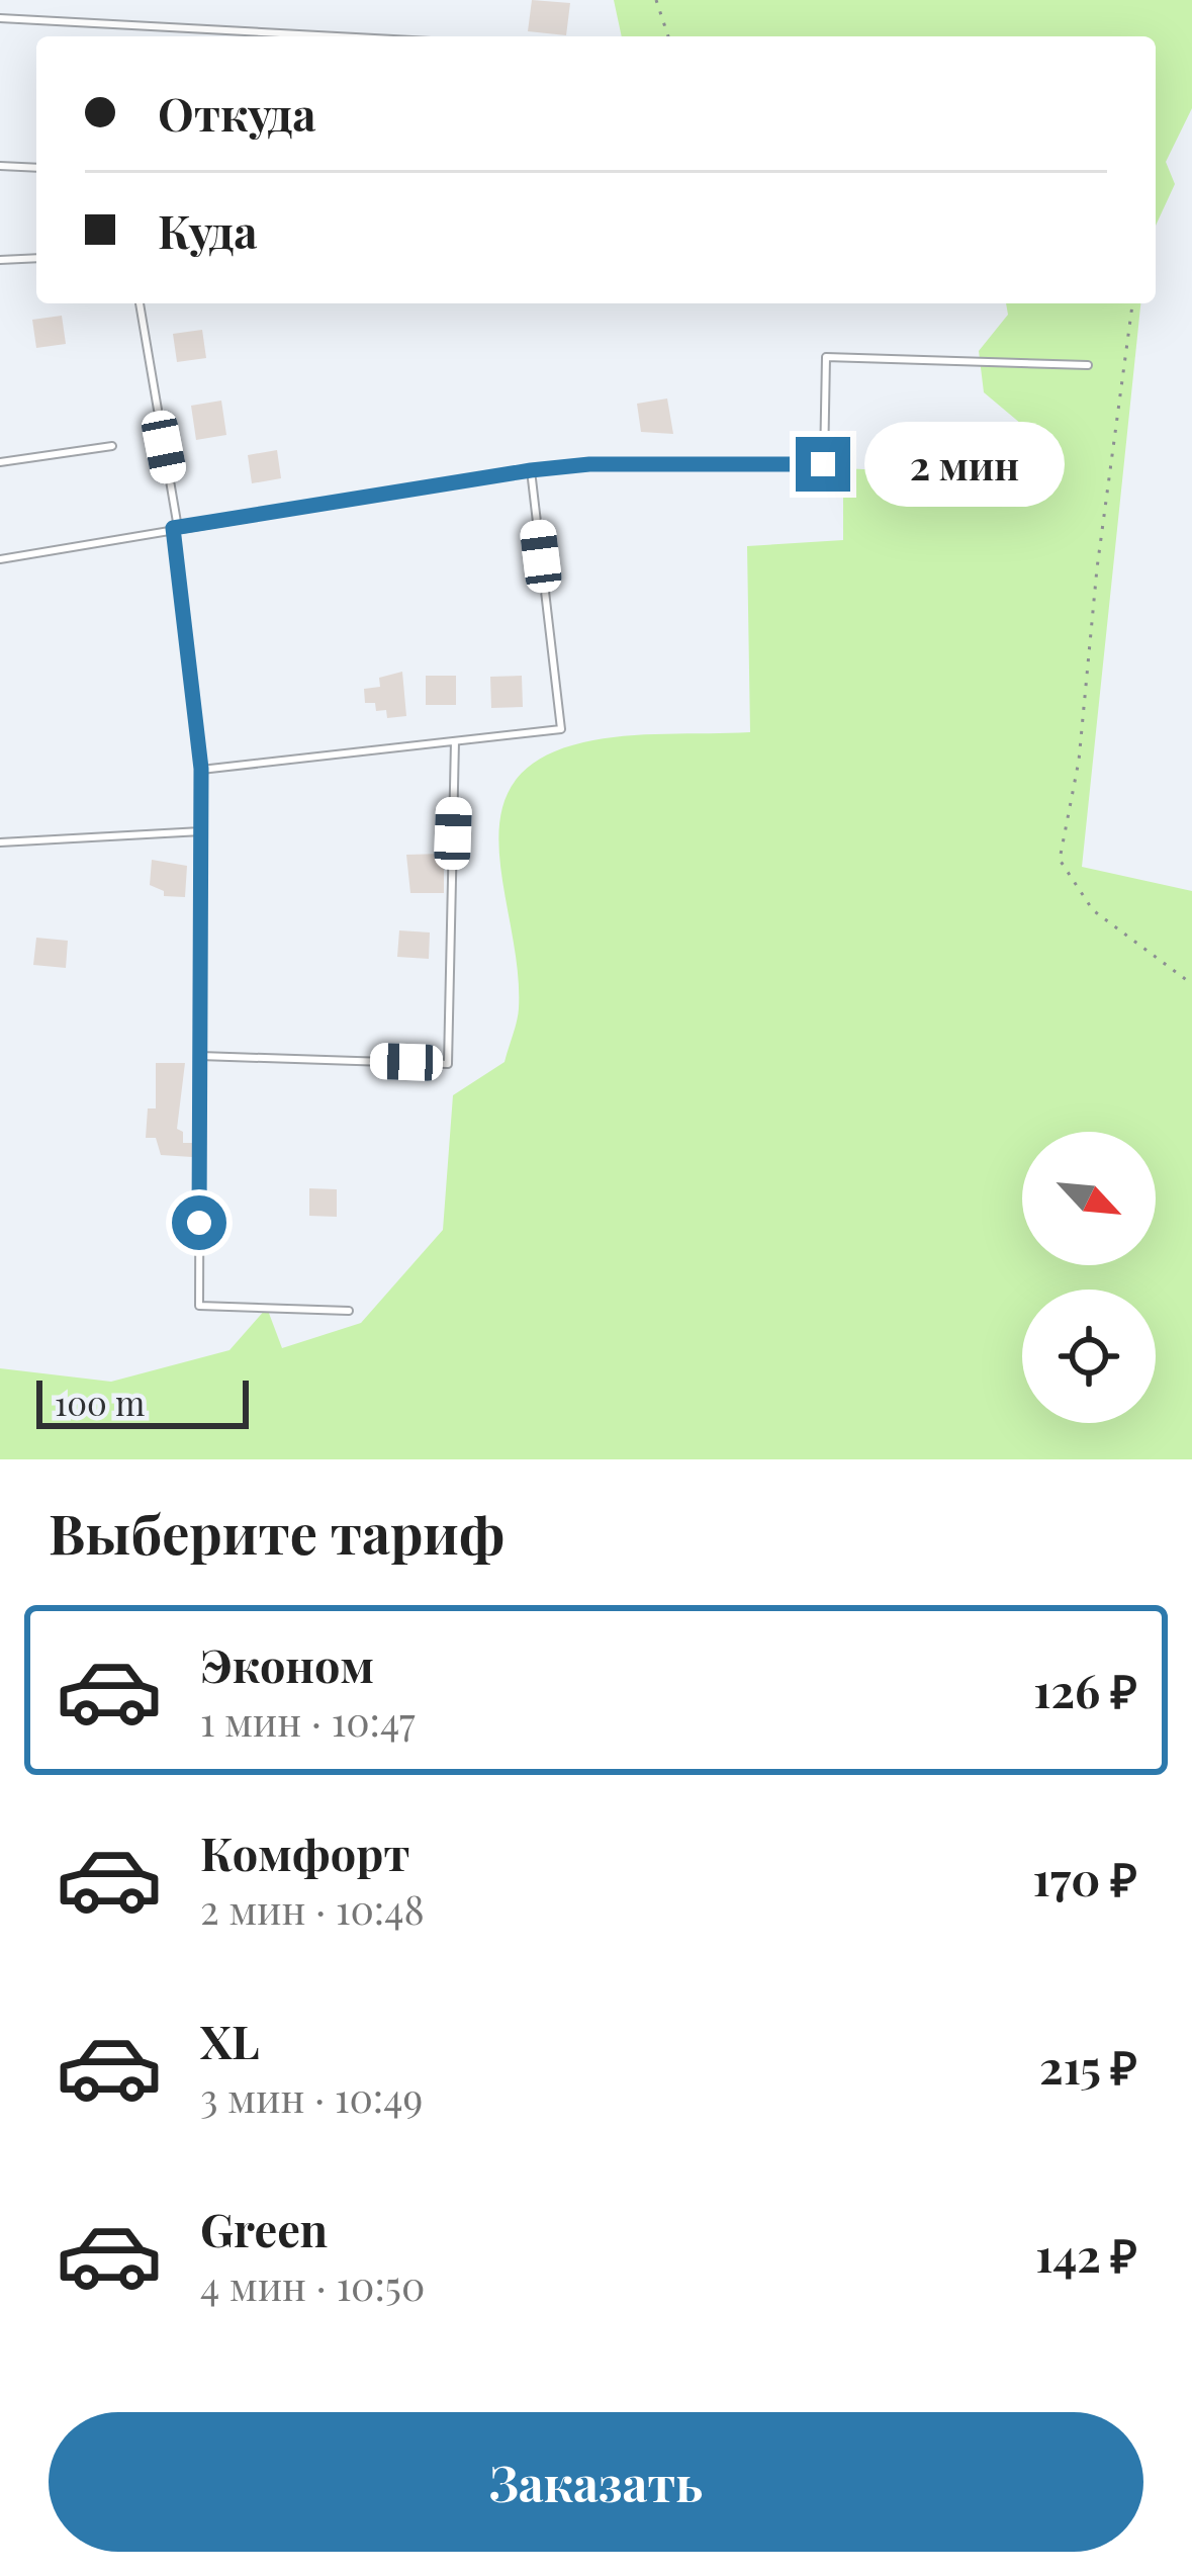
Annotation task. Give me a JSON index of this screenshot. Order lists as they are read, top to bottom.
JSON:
{
  "scale_bar": "100 m",
  "north": "bottom right",
  "page": {
    "banner": ["Откуда", "Куда"],
    "bubble": "2 мин",
    "scale": "100 m",
    "heading": "Выберите тариф",
    "list": [
      {
        "name": "Эконом",
        "note": "1 мин · 10:47",
        "value": "126 ₽"
      },
      {
        "name": "Комфорт",
        "note": "2 мин · 10:48",
        "value": "170 ₽"
      },
      {
        "name": "XL",
        "note": "3 мин · 10:49",
        "value": "215 ₽"
      },
      {
        "name": "Green",
        "note": "4 мин · 10:50",
        "value": "142 ₽"
      }
    ],
    "buttons": "Заказать"
  }
}
